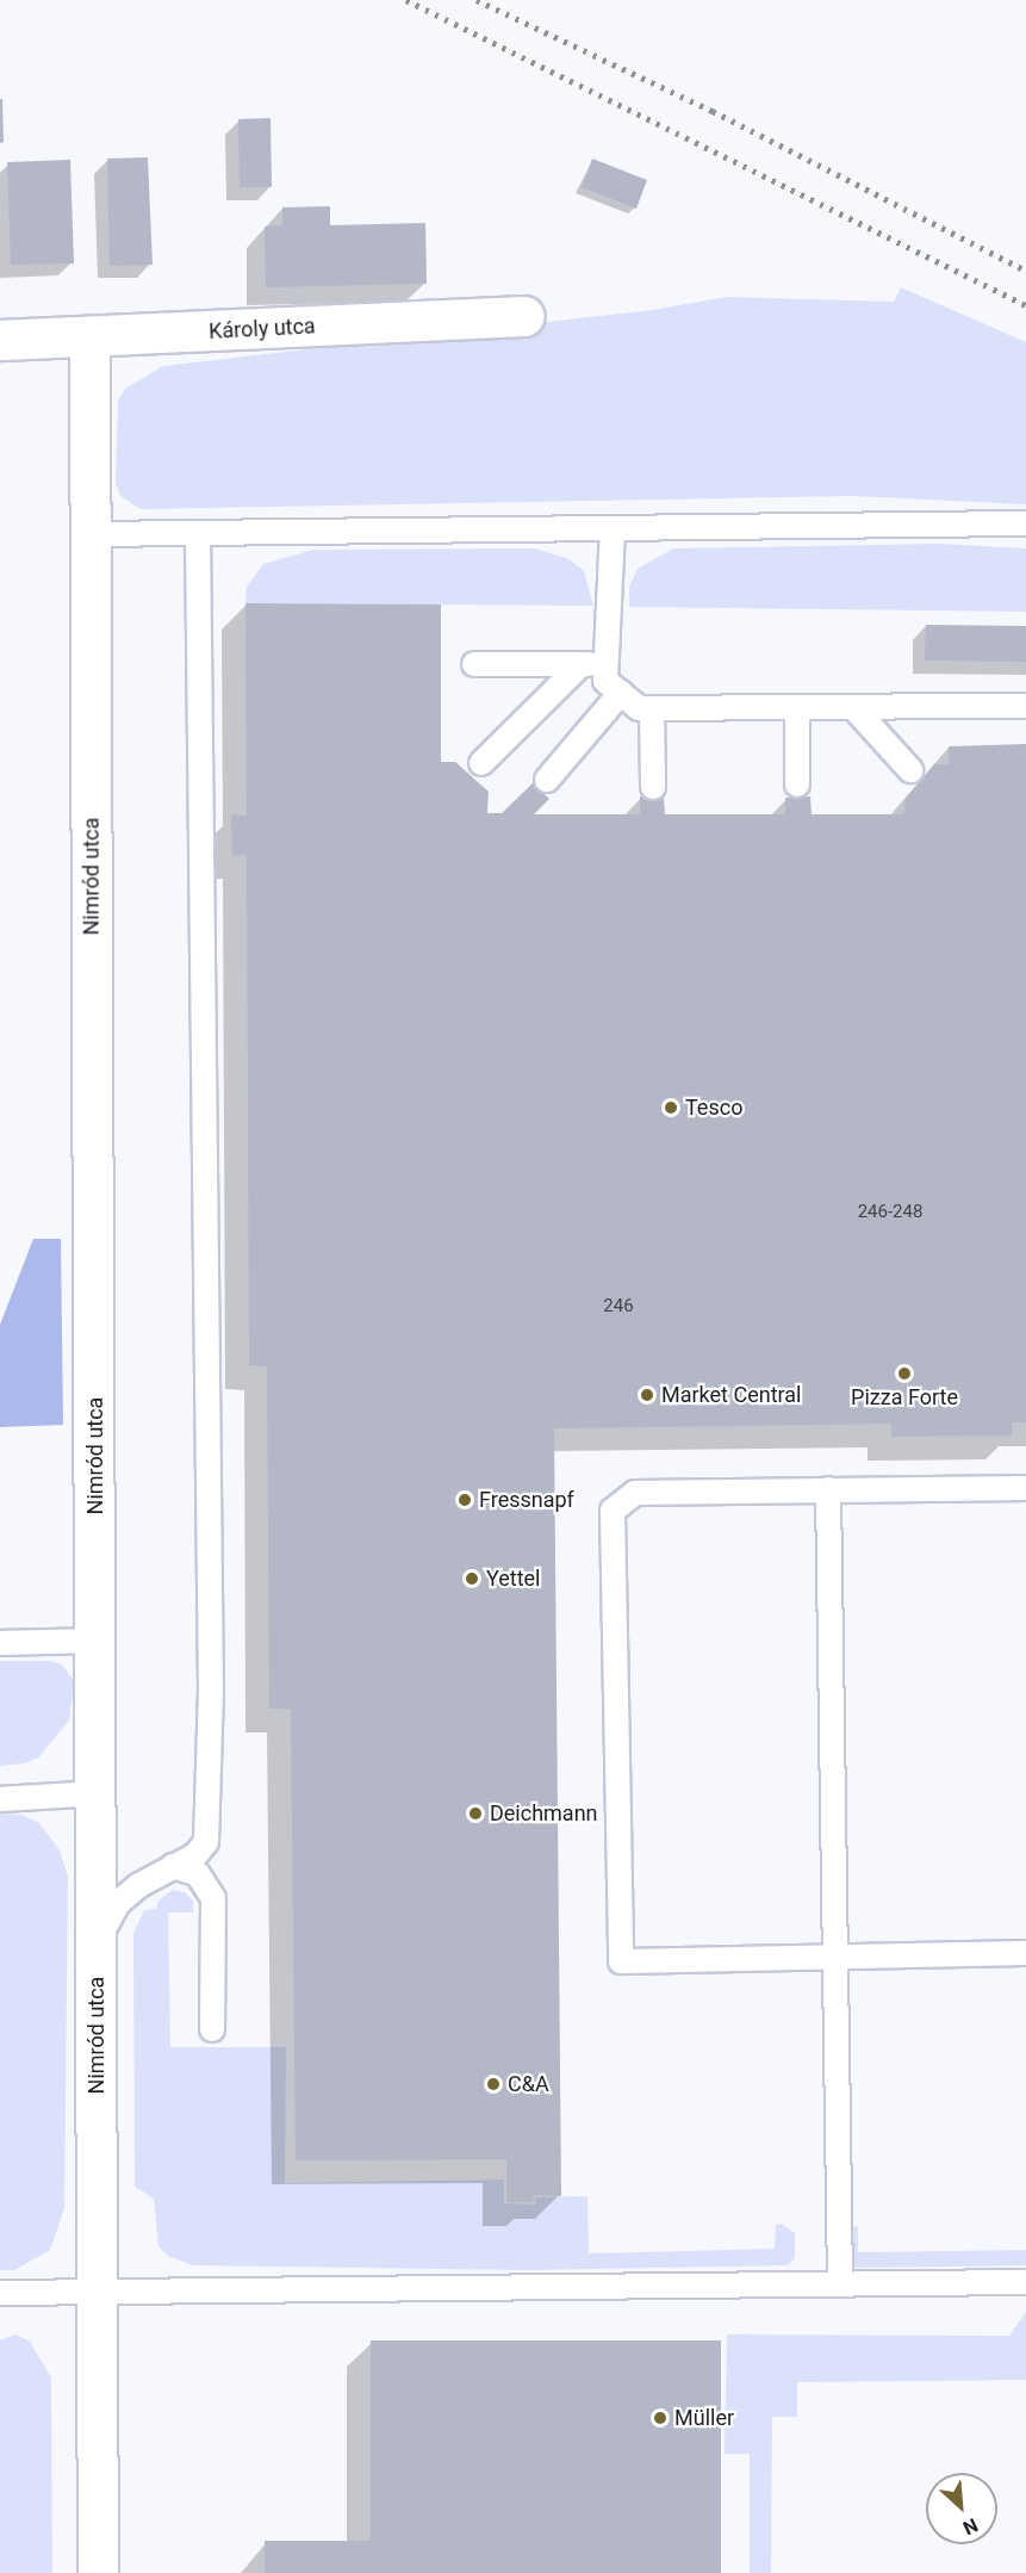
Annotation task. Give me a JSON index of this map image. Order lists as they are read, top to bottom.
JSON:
{
  "streets": {
    "street": ["Károly utca", "Nimród utca"]
  },
  "crossings": [
    ["Károly utca", "Nimród utca"]
  ],
  "places": [
    "Tesco",
    "Pizza Forte",
    "Market Central",
    "Fressnapf",
    "Yettel",
    "Deichmann",
    "C&A",
    "Müller"
  ],
  "house_numbers": ["246-248", "246"],
  "north": "bottom right"
}
